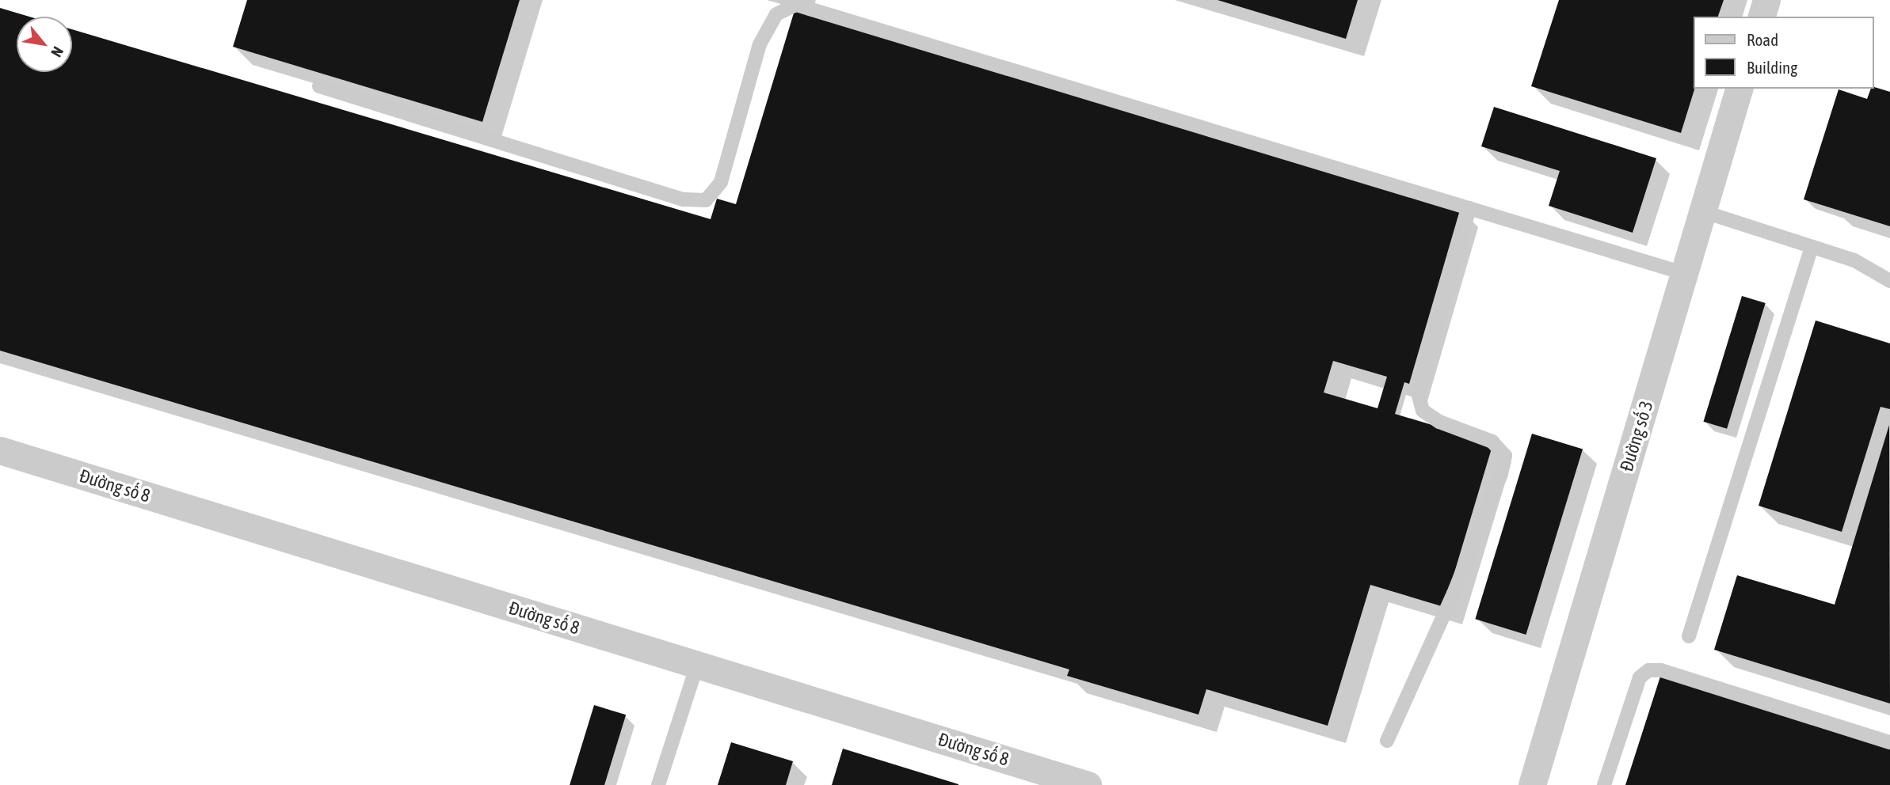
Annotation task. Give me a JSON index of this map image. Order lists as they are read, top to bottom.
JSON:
{
  "streets": {
    "street": ["Đường số 3", "Đường số 8"]
  },
  "legend": ["Road", "Building"],
  "north": "bottom right"
}
